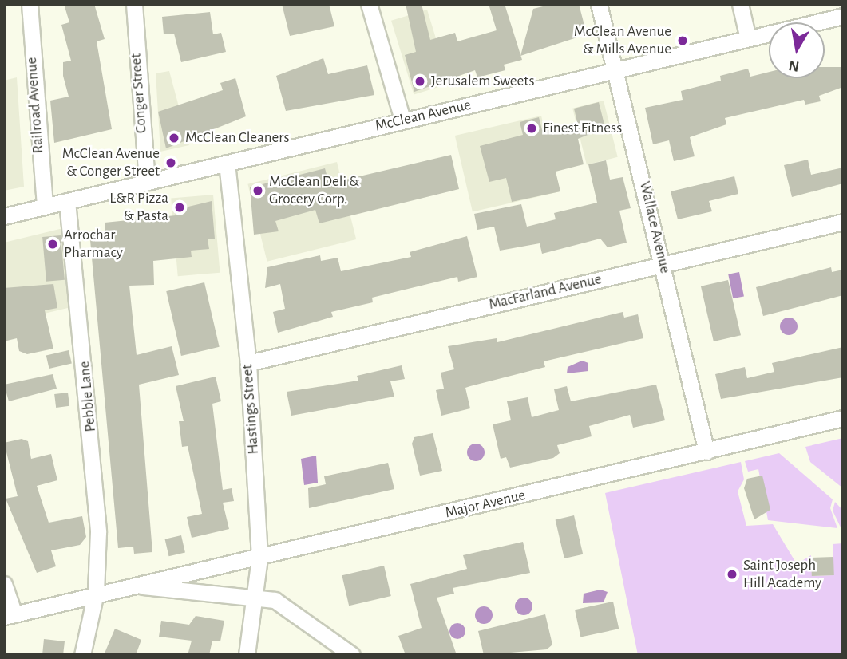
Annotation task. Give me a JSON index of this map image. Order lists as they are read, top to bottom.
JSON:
{
  "streets": {
    "street": [
      "Conger Street",
      "Railroad Avenue",
      "McClean Avenue",
      "Wallace Avenue",
      "MacFarland Avenue",
      "Pebble Lane",
      "Hastings Street",
      "Major Avenue"
    ]
  },
  "crossings": [
    ["Conger Street", "McClean Avenue"],
    ["Railroad Avenue", "McClean Avenue"],
    ["McClean Avenue", "Wallace Avenue"],
    ["McClean Avenue", "Pebble Lane"],
    ["McClean Avenue", "Hastings Street"],
    ["Wallace Avenue", "MacFarland Avenue"],
    ["Wallace Avenue", "Major Avenue"],
    ["MacFarland Avenue", "Hastings Street"],
    ["Pebble Lane", "Major Avenue"],
    ["Hastings Street", "Major Avenue"]
  ],
  "places": [
    "McClean Avenue & Mills Avenue",
    "Jerusalem Sweets",
    "Finest Fitness",
    "McClean Cleaners",
    "McClean Avenue & Conger Street",
    "McClean Deli & Grocery Corp.",
    "L&R Pizza & Pasta",
    "Arrochar Pharmacy",
    "Saint Joseph Hill Academy"
  ],
  "north": "bottom"
}
